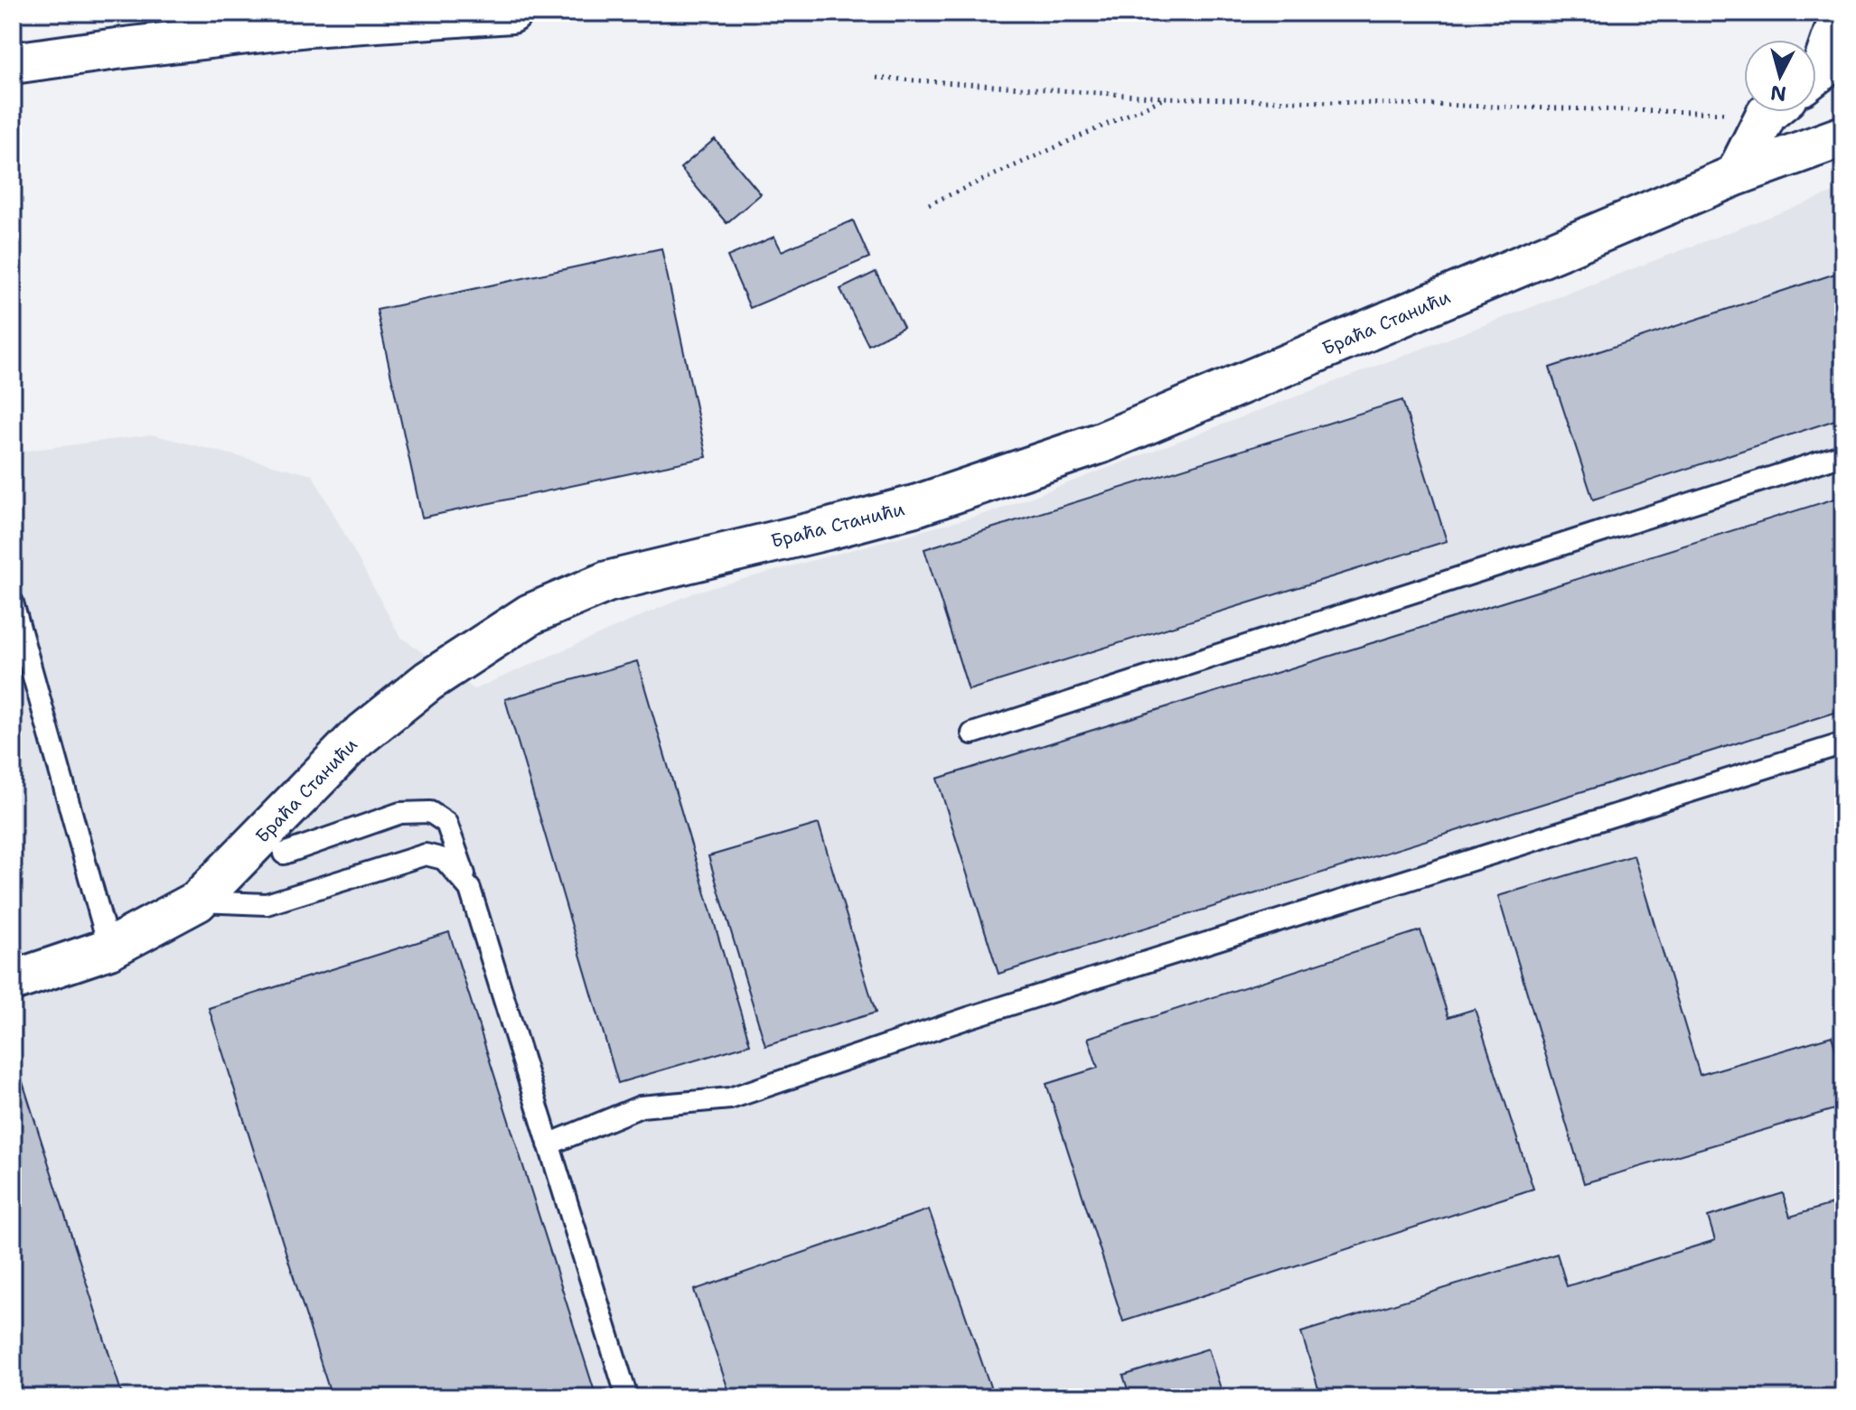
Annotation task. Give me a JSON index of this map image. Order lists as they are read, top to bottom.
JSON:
{
  "streets": {
    "street": ["Браћа Станићи"]
  },
  "north": "bottom"
}
